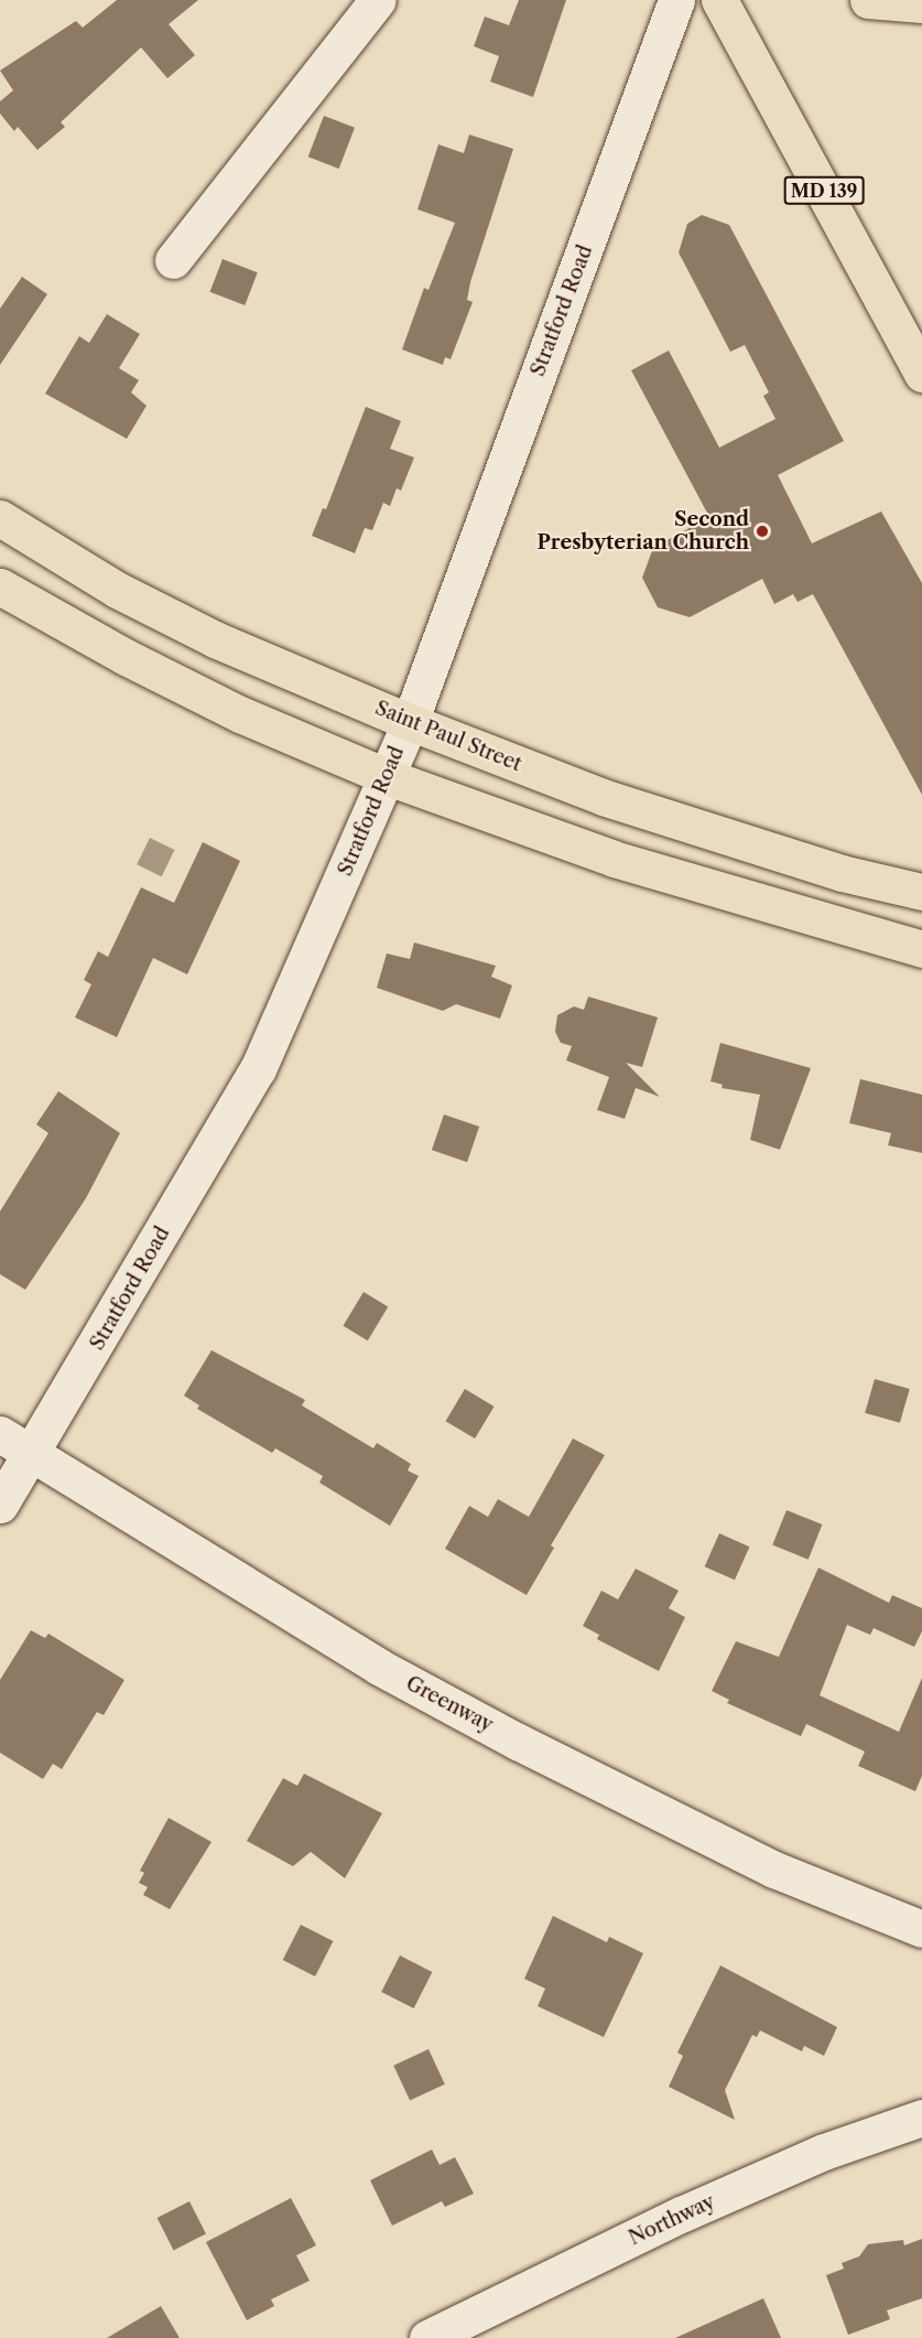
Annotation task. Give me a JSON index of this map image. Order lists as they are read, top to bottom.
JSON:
{
  "streets": {
    "main road": ["MD 139", "Saint Paul Street"],
    "street": ["Stratford Road", "Greenway", "Northway"]
  },
  "crossings": [
    ["Stratford Road", "Saint Paul Street"],
    ["Stratford Road", "Greenway"]
  ],
  "places": ["Second Presbyterian Church"]
}
